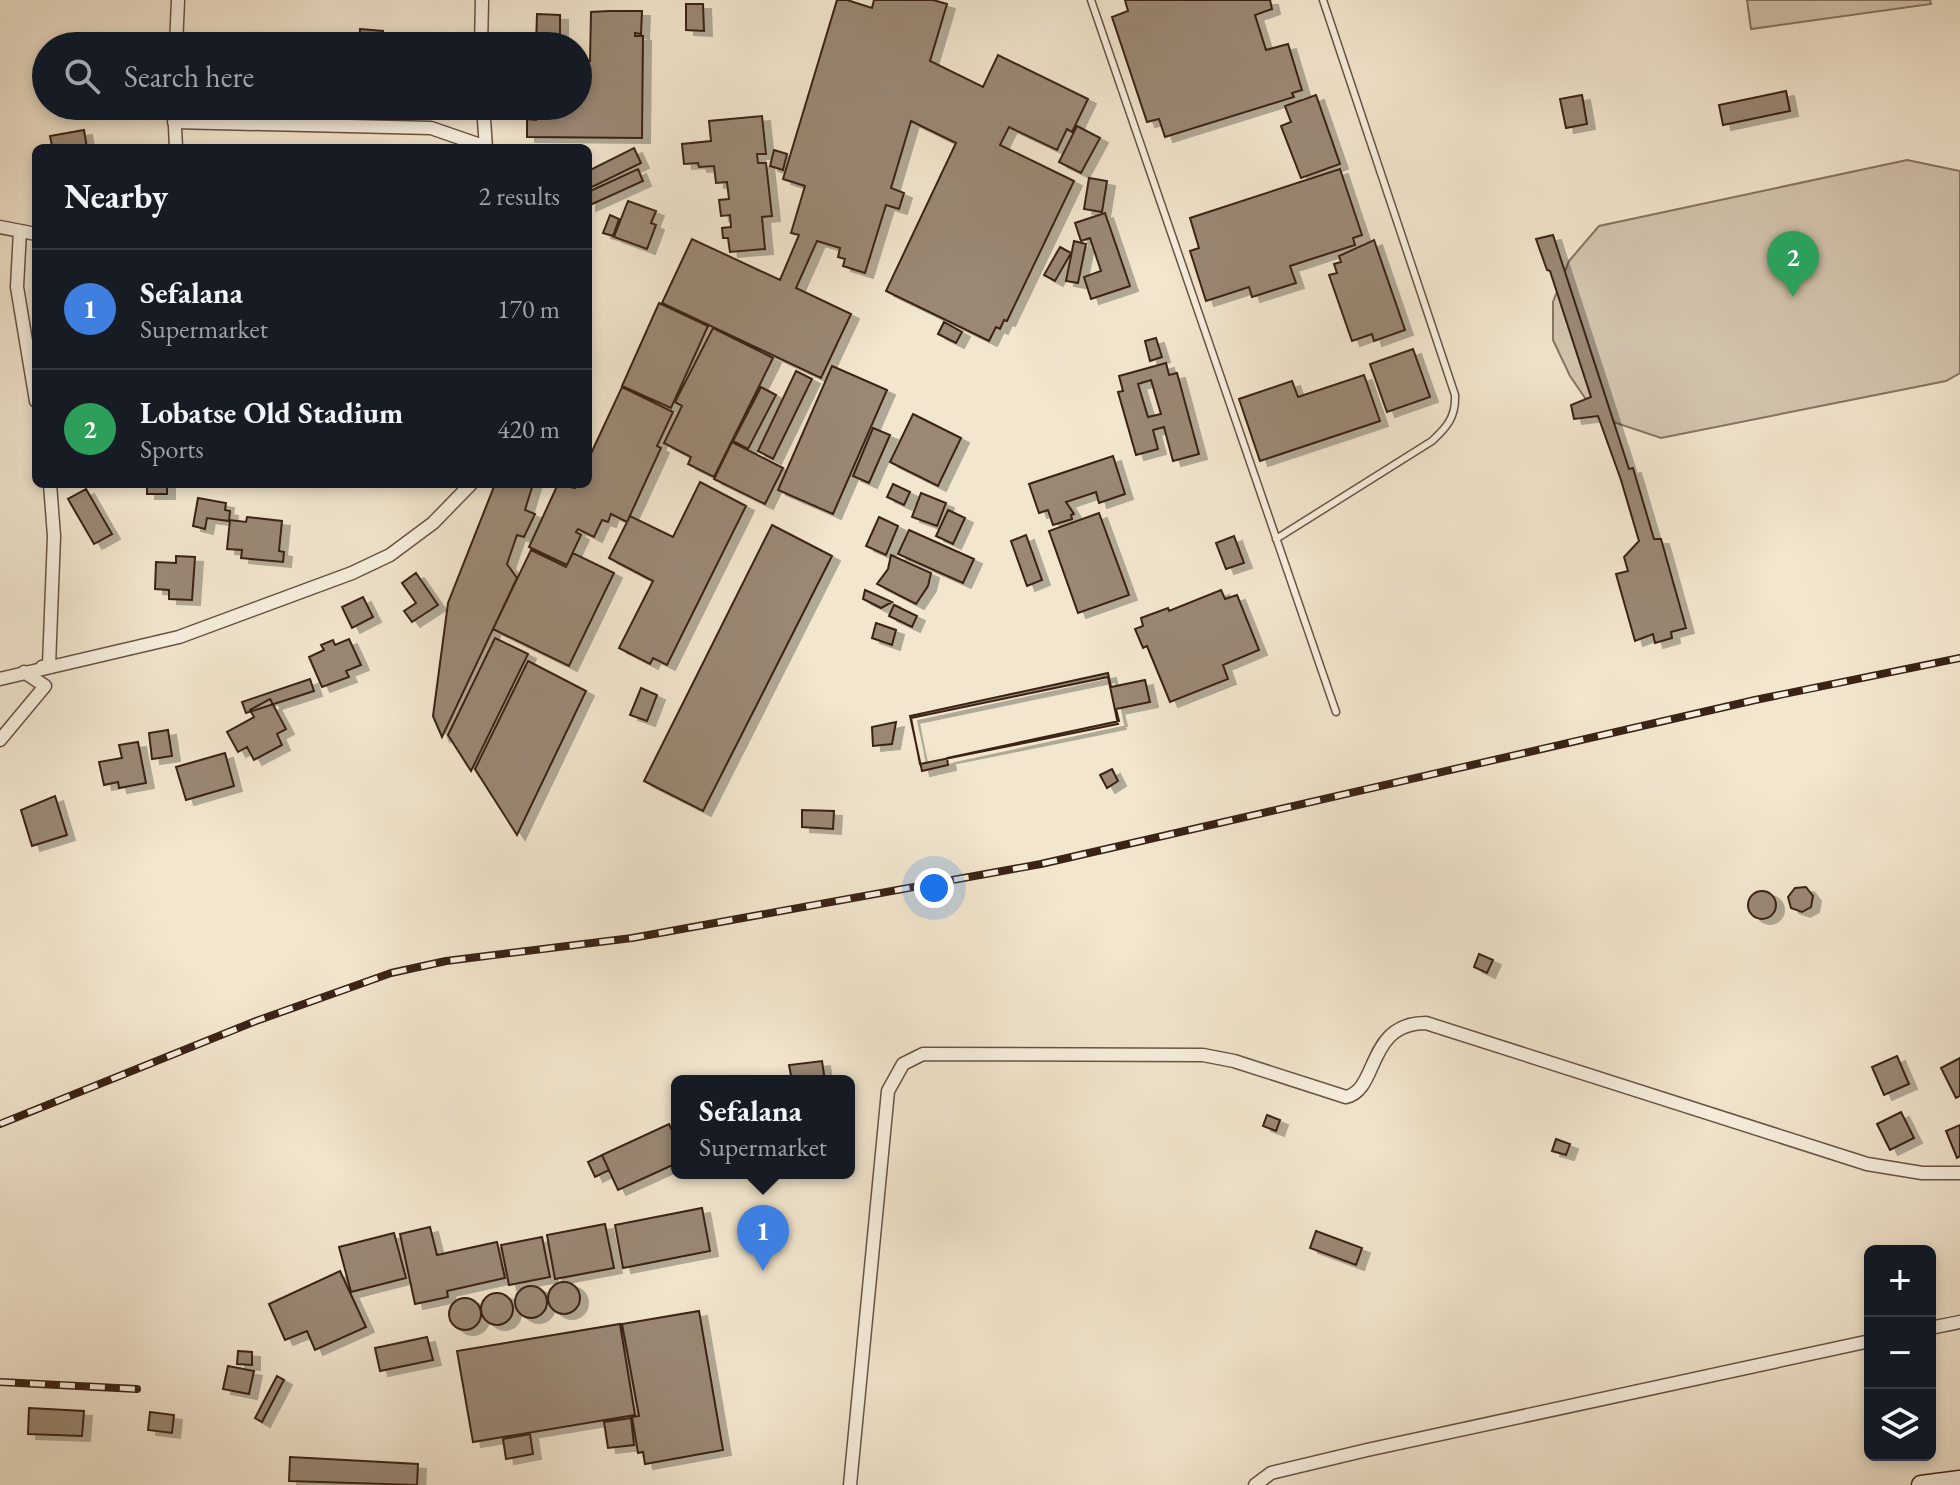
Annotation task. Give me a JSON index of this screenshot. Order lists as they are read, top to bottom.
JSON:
{
  "page": {
    "search": "Search here",
    "heading": ["Nearby", "2 results"],
    "pins": ["2", "1"],
    "list": [
      {
        "mark": "1",
        "name": "Sefalana",
        "note": "Supermarket",
        "value": "170 m"
      },
      {
        "mark": "2",
        "name": "Lobatse Old Stadium",
        "note": "Sports",
        "value": "420 m"
      }
    ],
    "popup": ["Sefalana", "Supermarket"],
    "map_buttons": ["+", "−"]
  }
}
